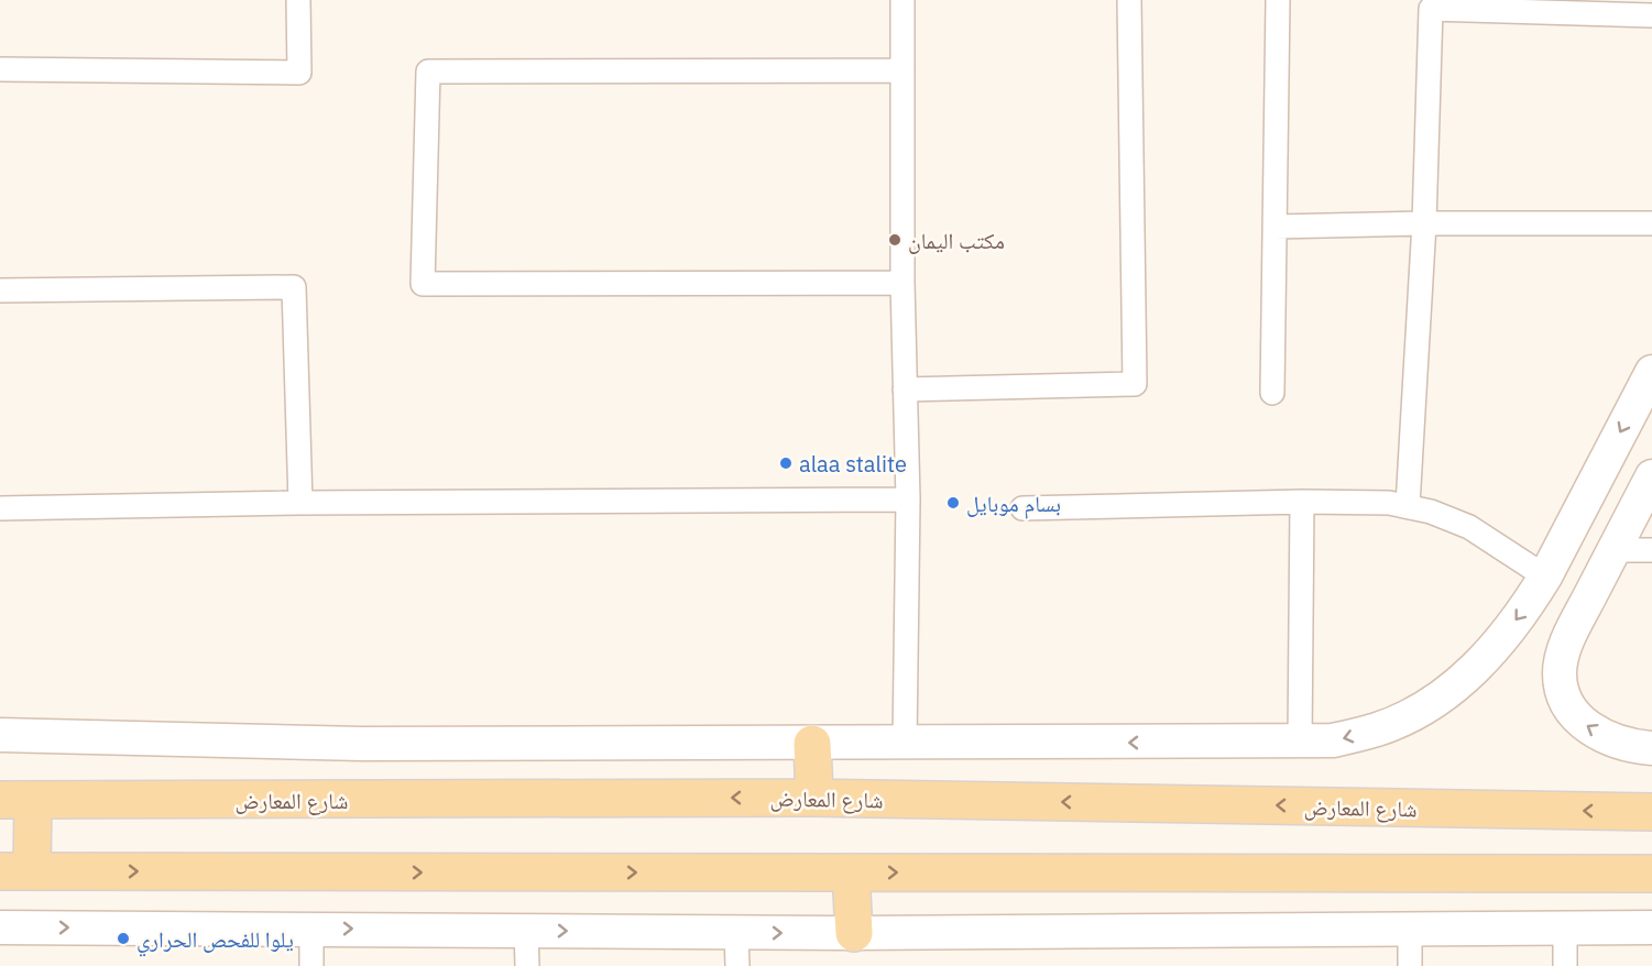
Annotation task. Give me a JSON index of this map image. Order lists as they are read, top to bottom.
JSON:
{
  "streets": {
    "main road": ["شارع المعارض"]
  },
  "places": [
    "مكتب اليمان",
    "alaa stalite",
    "بسام موبايل",
    "يلوا للفحص الحراري"
  ]
}
